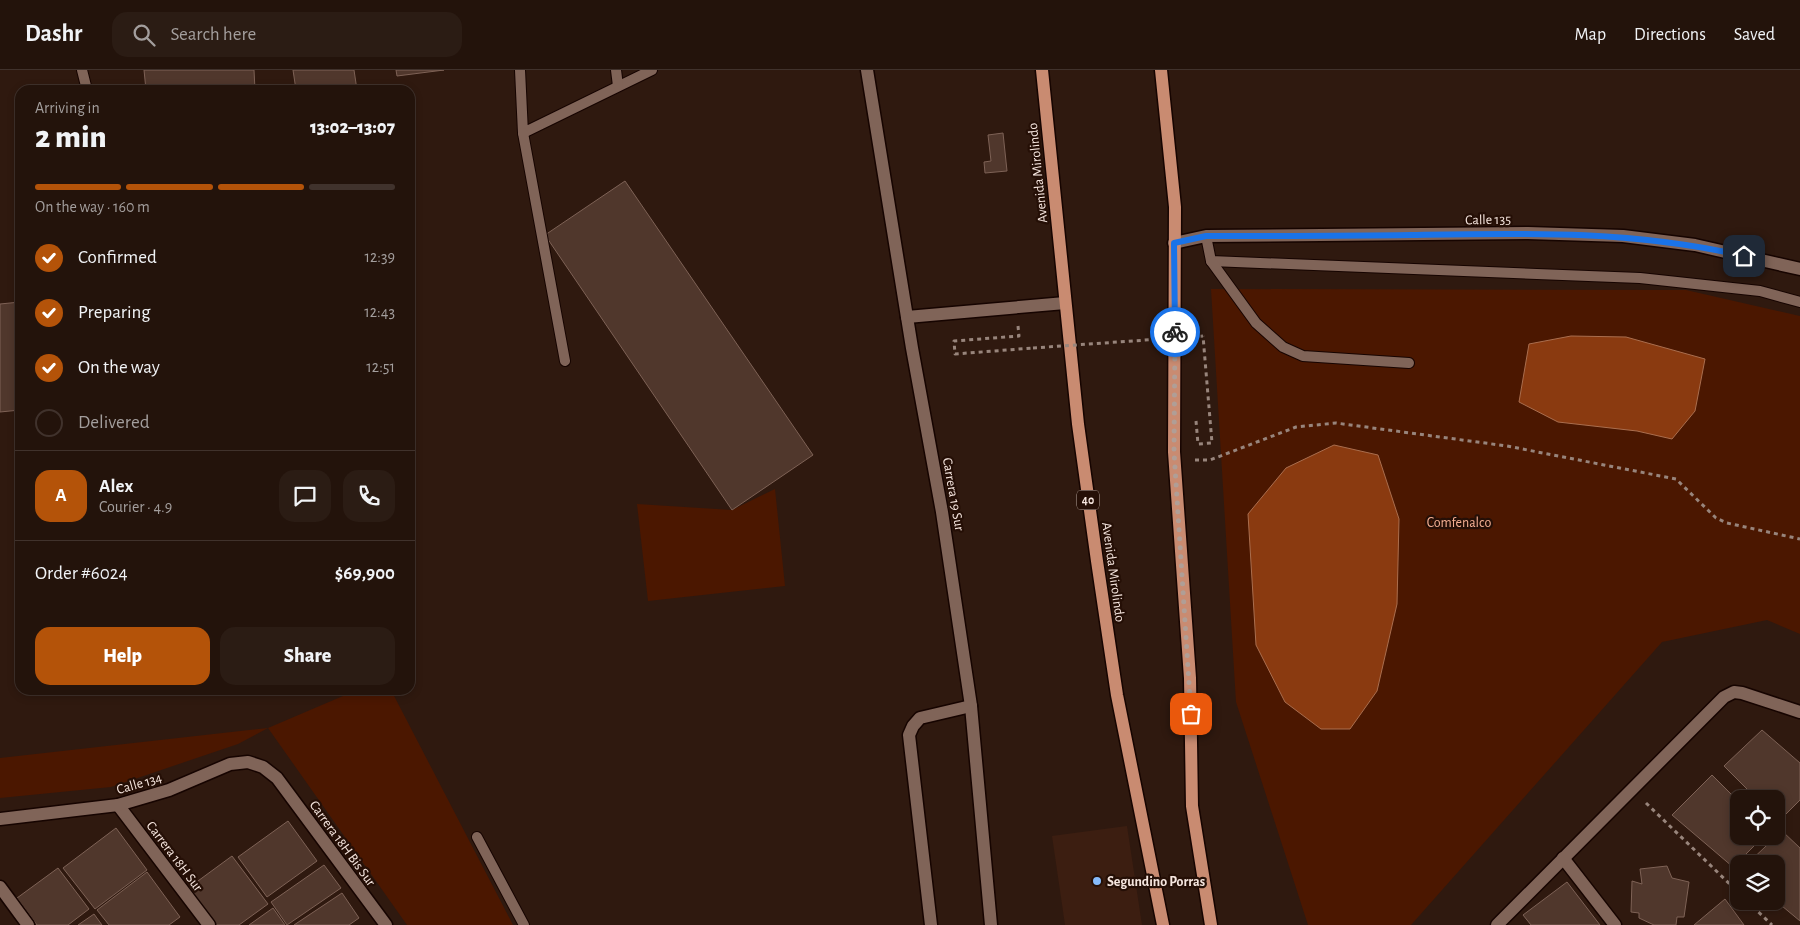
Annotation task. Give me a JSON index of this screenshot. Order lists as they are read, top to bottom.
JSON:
{
  "streets": {
    "main road": ["Avenida Mirolindo", "40"],
    "street": [
      "Calle 135",
      "Carrera 19 Sur",
      "Calle 134",
      "Carrera 18H Bis Sur",
      "Carrera 18H Sur"
    ]
  },
  "crossings": [
    ["Calle 134", "Carrera 18H Bis Sur"],
    ["Calle 134", "Carrera 18H Sur"]
  ],
  "parks": ["Comfenalco"],
  "places": ["Segundino Porras"],
  "page": {
    "header": "Dashr",
    "search": "Search here",
    "nav": ["Map", "Directions", "Saved"],
    "heading": ["2 min", "Arriving in", "13:02–13:07"],
    "panel": [
      "Alex",
      "Courier · 4.9",
      "Order #6024",
      "$69,900"
    ],
    "bar": "On the way · 160 m",
    "list": [
      ["Confirmed", "12:39"],
      ["Preparing", "12:43"],
      ["On the way", "12:51"],
      "Delivered"
    ],
    "round": "A",
    "buttons": ["Help", "Share"]
  }
}
